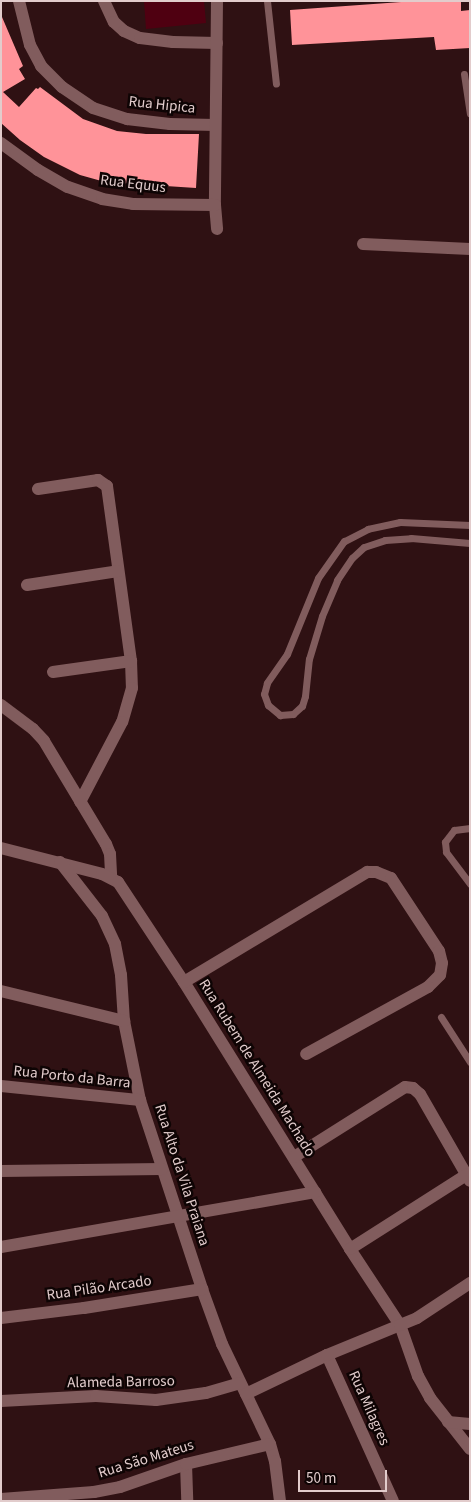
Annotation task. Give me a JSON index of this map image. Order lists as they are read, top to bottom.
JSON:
{
  "streets": {
    "street": [
      "Rua Hipica",
      "Rua Equus",
      "Rua Rubem de Almeida Machado",
      "Rua Porto da Barra",
      "Rua Alto da Vila Praiana",
      "Rua Pilão Arcado",
      "Alameda Barroso",
      "Rua Milagres",
      "Rua São Mateus"
    ]
  },
  "crossings": [
    ["Rua Rubem de Almeida Machado", "Alameda Barroso"],
    ["Rua Porto da Barra", "Rua Alto da Vila Praiana"],
    ["Rua Alto da Vila Praiana", "Rua Pilão Arcado"],
    ["Rua Alto da Vila Praiana", "Alameda Barroso"],
    ["Rua Alto da Vila Praiana", "Rua São Mateus"],
    ["Alameda Barroso", "Rua Milagres"]
  ],
  "scale_bar": "50 m"
}
